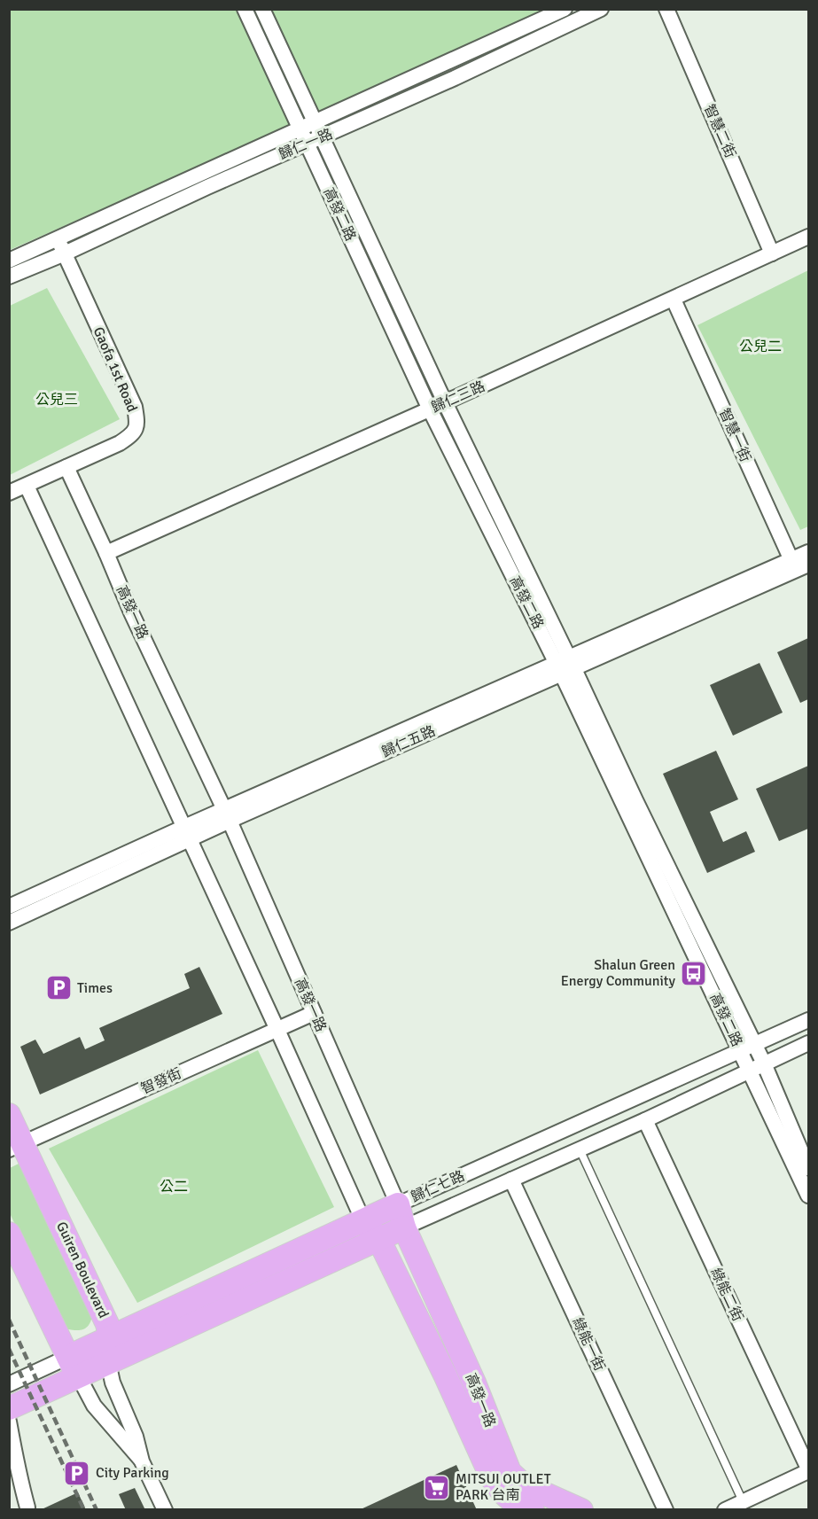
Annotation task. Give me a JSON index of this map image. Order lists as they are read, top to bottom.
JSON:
{
  "streets": {
    "main road": ["高發一路", "歸仁七路", "Guiren Boulevard"],
    "street": [
      "智慧二街",
      "歸仁一路",
      "高發二路",
      "Gaofa 1st Road",
      "歸仁三路",
      "智慧一街",
      "歸仁五路",
      "智發街",
      "綠能二街",
      "綠能一街"
    ]
  },
  "crossings": [
    ["智慧二街", "歸仁三路"],
    ["歸仁一路", "高發二路"],
    ["歸仁一路", "Gaofa 1st Road"],
    ["高發二路", "歸仁三路"],
    ["高發二路", "歸仁五路"],
    ["高發二路", "歸仁七路"],
    ["Gaofa 1st Road", "高發一路"],
    ["歸仁三路", "智慧一街"],
    ["歸仁三路", "高發一路"],
    ["智慧一街", "歸仁五路"],
    ["高發一路", "歸仁五路"],
    ["高發一路", "智發街"],
    ["高發一路", "歸仁七路"],
    ["智發街", "Guiren Boulevard"],
    ["歸仁七路", "Guiren Boulevard"],
    ["歸仁七路", "綠能二街"],
    ["歸仁七路", "綠能一街"]
  ],
  "parks": ["公兒二", "公兒三", "公二"],
  "places": {
    "bus stop": ["Shalun Green Energy Community"],
    "parking": ["Times", "City Parking"],
    "supermarket": ["MITSUI OUTLET PARK 台南"]
  }
}
